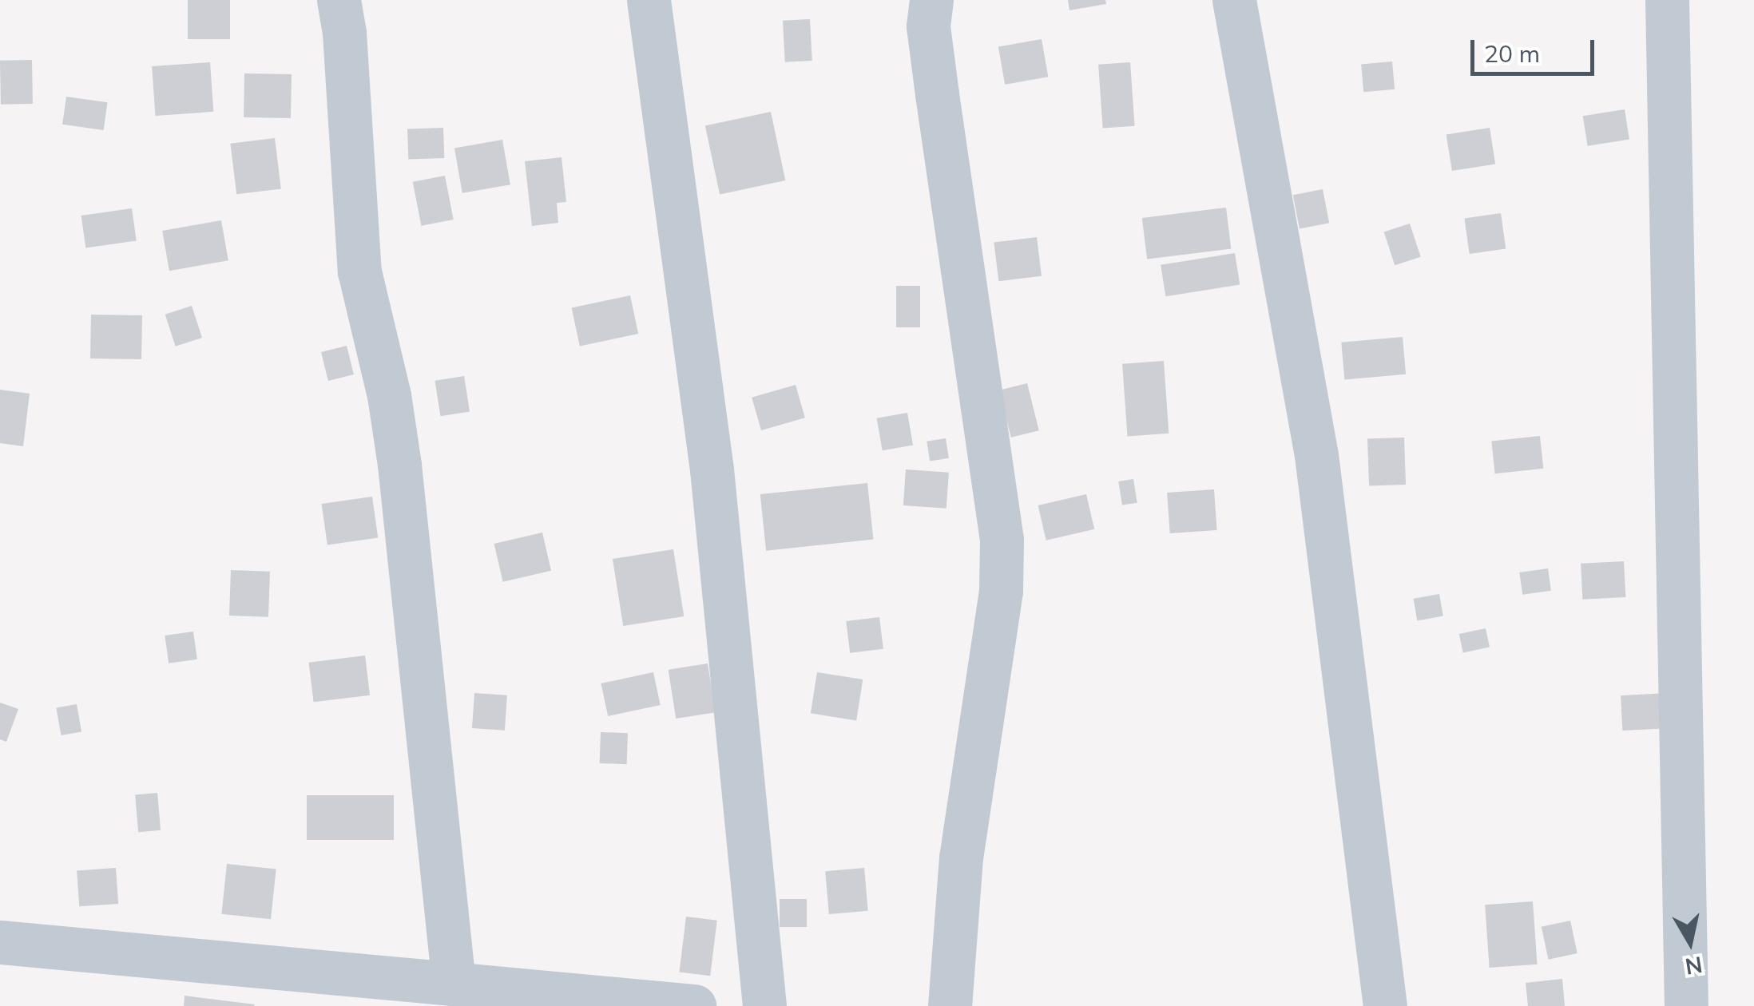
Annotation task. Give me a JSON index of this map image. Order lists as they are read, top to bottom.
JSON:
{
  "scale_bar": "20 m",
  "north": "bottom"
}
